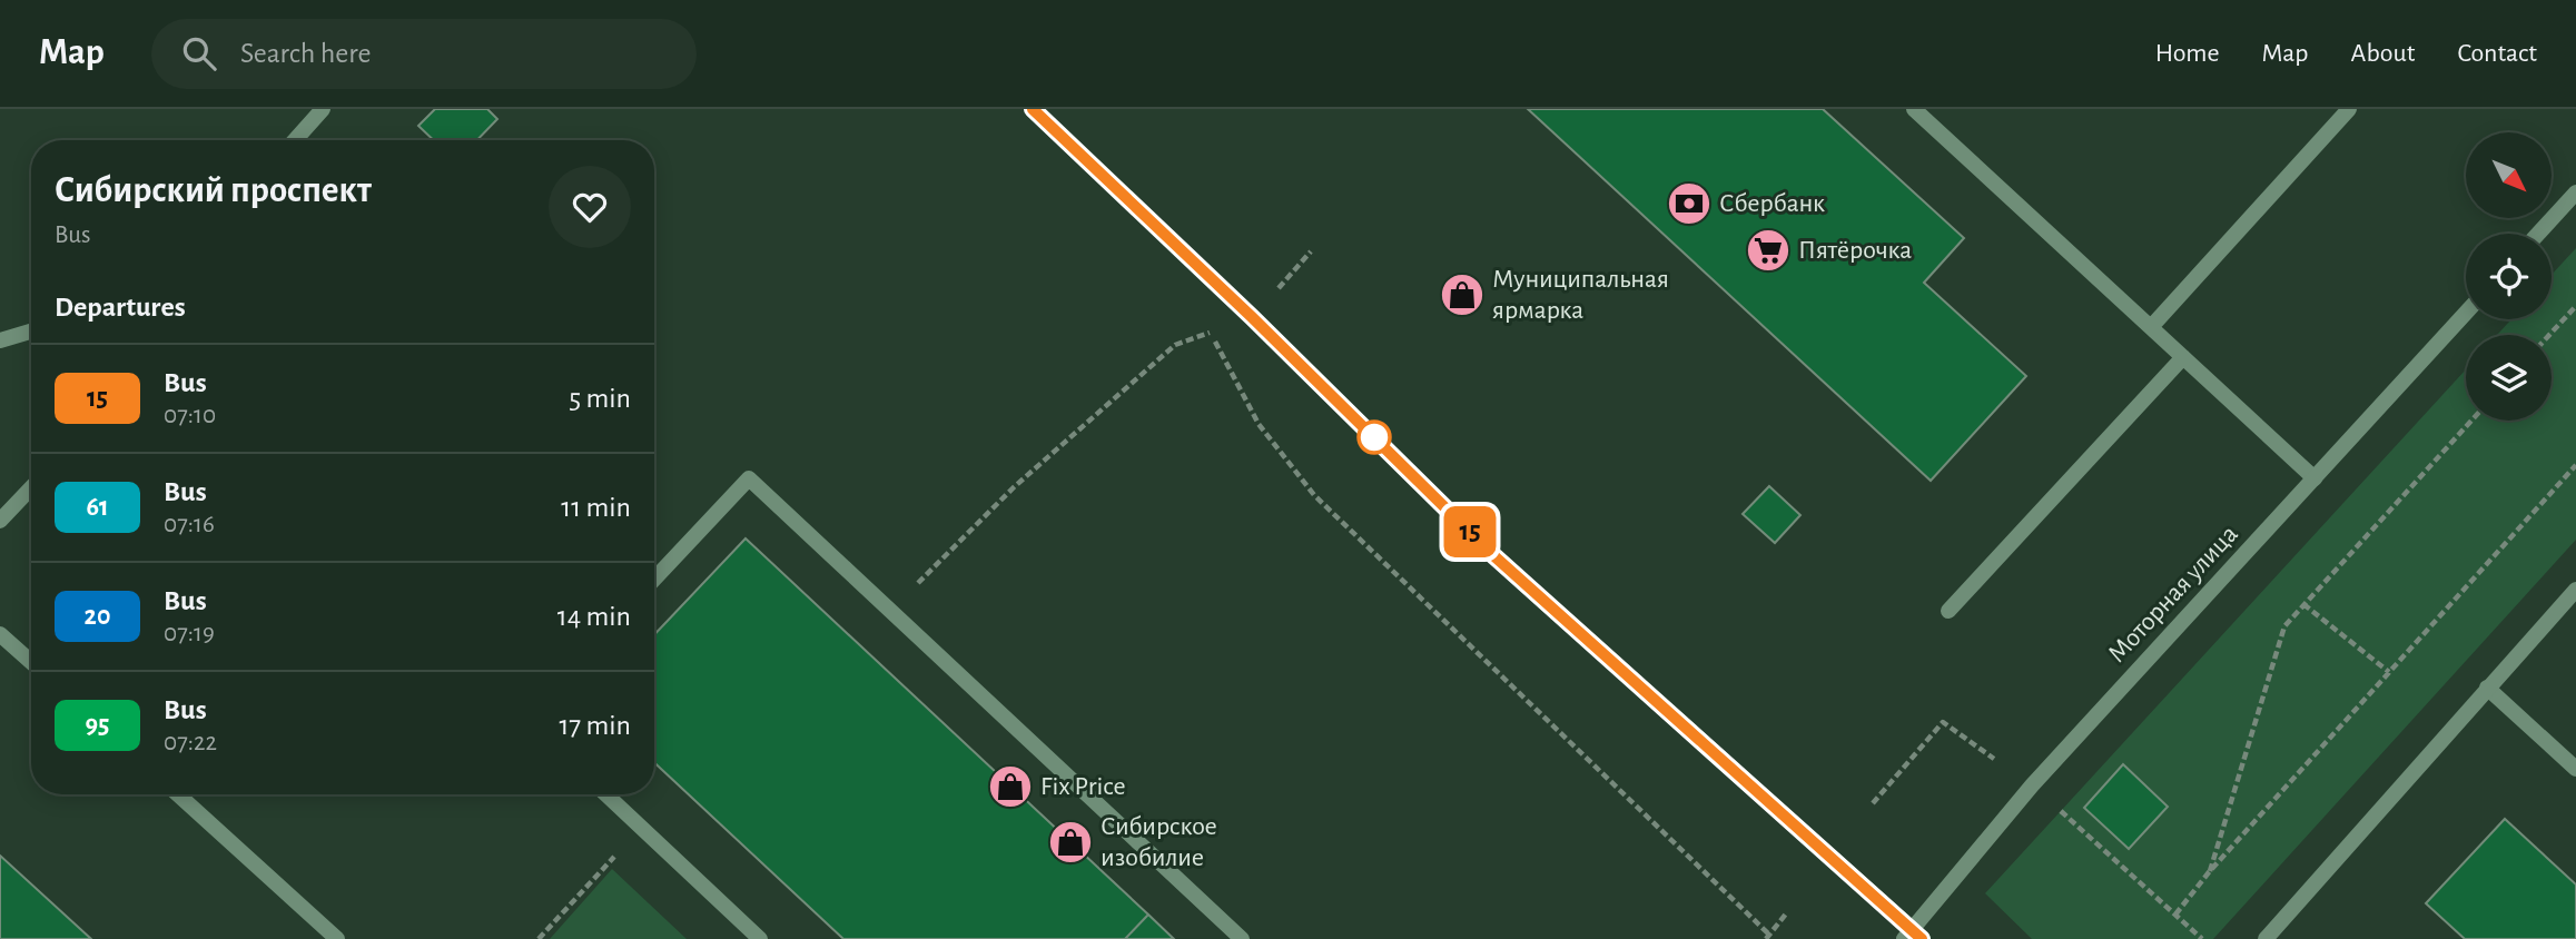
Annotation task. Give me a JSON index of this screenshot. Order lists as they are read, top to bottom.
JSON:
{
  "streets": {
    "street": ["Моторная улица"]
  },
  "places": {
    "bank": ["Сбербанк"],
    "supermarket": ["Пятёрочка"],
    "shop": ["Муниципальная ярмарка", "Fix Price", "Сибирское изобилие"]
  },
  "lines": ["bus line 15"],
  "north": "bottom right",
  "page": {
    "header": "Map",
    "search": "Search here",
    "nav": [
      "Home",
      "Map",
      "About",
      "Contact"
    ],
    "on_map": "15",
    "heading": [
      ["Сибирский проспект", "Bus"],
      "Departures"
    ],
    "list": [
      {
        "mark": "15",
        "name": "Bus",
        "note": "07:10",
        "value": "5 min"
      },
      {
        "mark": "61",
        "name": "Bus",
        "note": "07:16",
        "value": "11 min"
      },
      {
        "mark": "20",
        "name": "Bus",
        "note": "07:19",
        "value": "14 min"
      },
      {
        "mark": "95",
        "name": "Bus",
        "note": "07:22",
        "value": "17 min"
      }
    ]
  }
}
